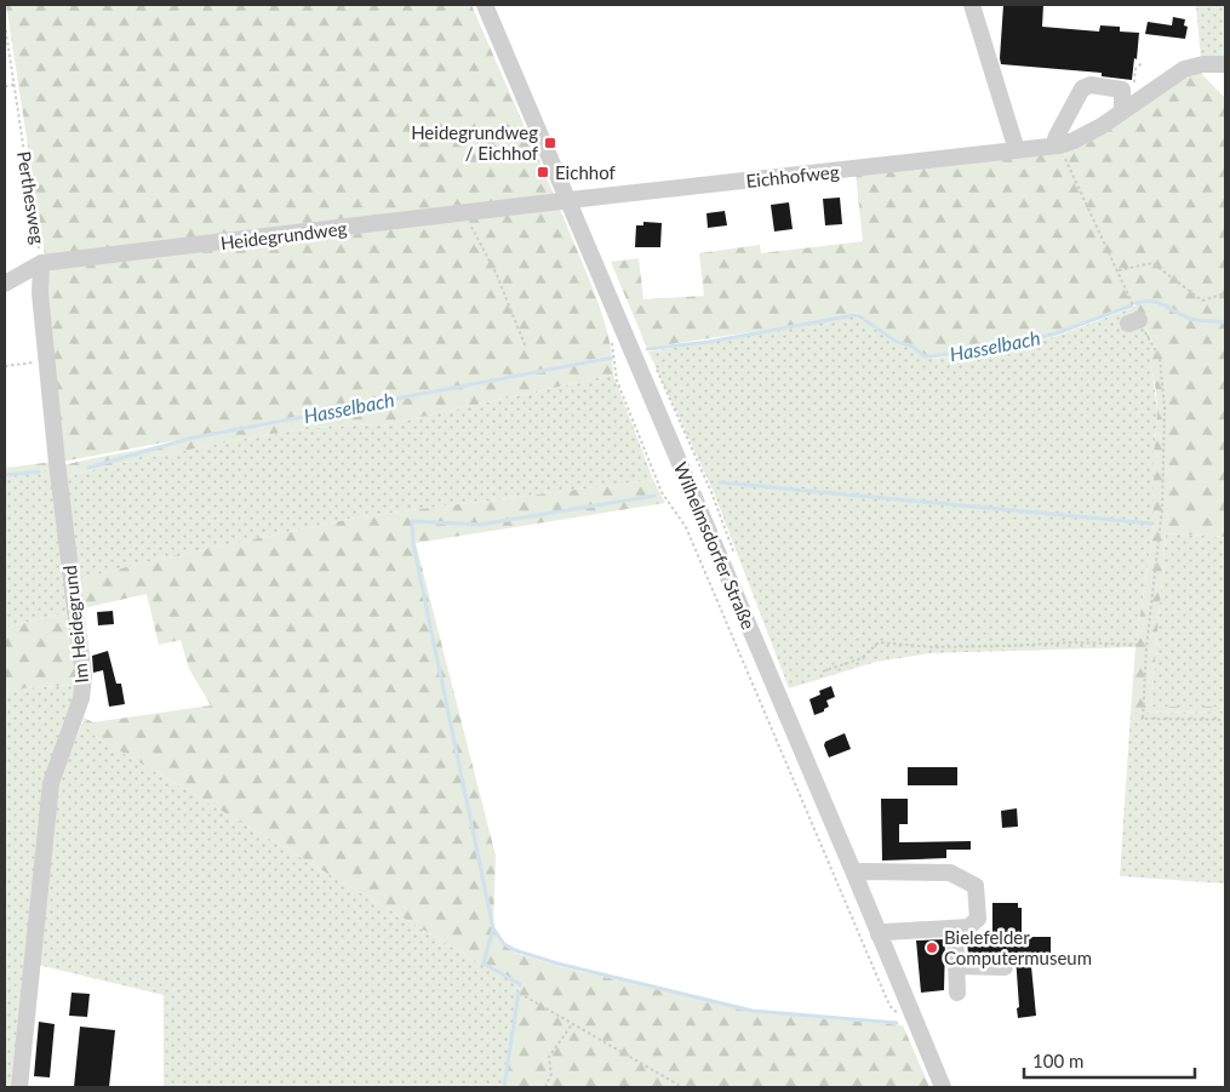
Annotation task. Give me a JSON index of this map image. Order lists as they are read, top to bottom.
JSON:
{
  "streets": {
    "street": [
      "Eichhofweg",
      "Heidegrundweg",
      "Wilhelmsdorfer Straße",
      "Im Heidegrund"
    ],
    "path": ["Perthesweg"]
  },
  "crossings": [
    ["Eichhofweg", "Heidegrundweg"],
    ["Eichhofweg", "Wilhelmsdorfer Straße"],
    ["Perthesweg", "Heidegrundweg"],
    ["Perthesweg", "Im Heidegrund"],
    ["Heidegrundweg", "Wilhelmsdorfer Straße"],
    ["Heidegrundweg", "Im Heidegrund"]
  ],
  "water": ["Hasselbach"],
  "places": {
    "transit": ["Heidegrundweg / Eichhof", "Eichhof"],
    "other": ["Bielefelder Computermuseum"]
  },
  "scale_bar": "100 m"
}
